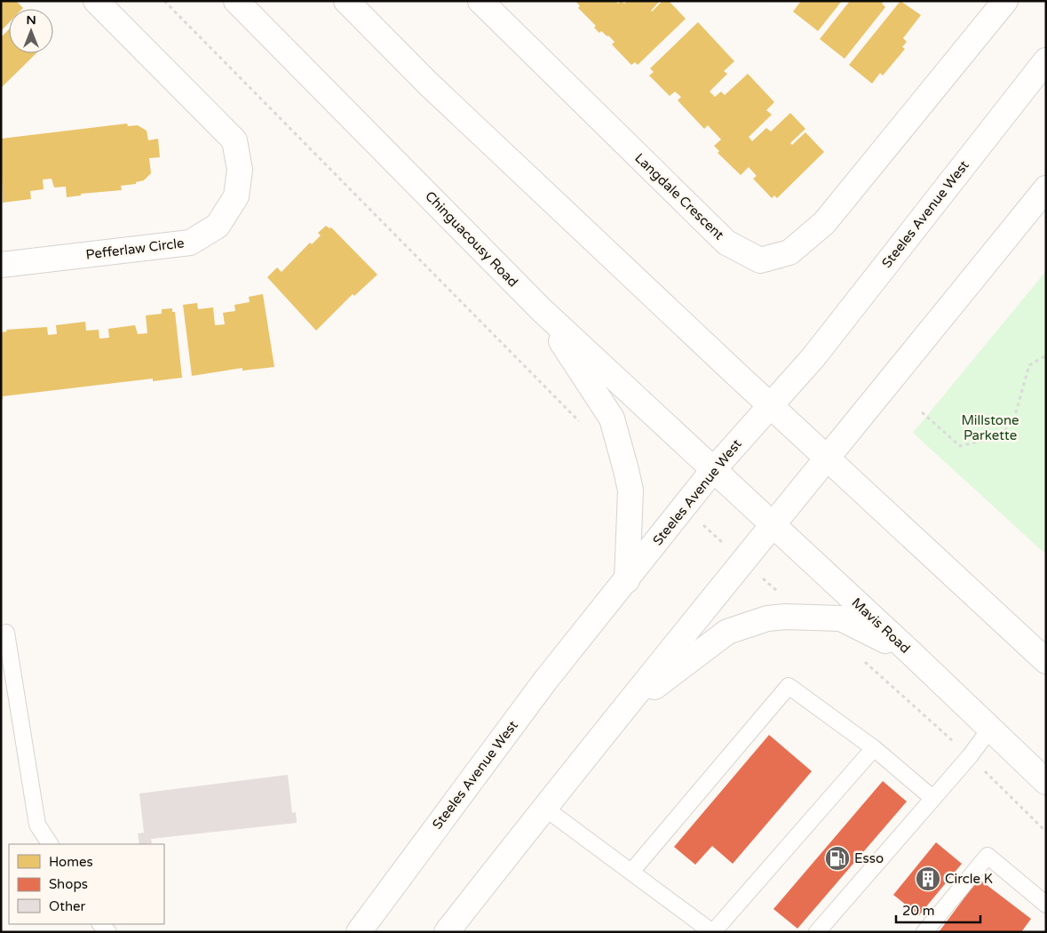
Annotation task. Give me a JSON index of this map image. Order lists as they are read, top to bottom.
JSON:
{
  "streets": {
    "main road": [
      "Langdale Crescent",
      "Steeles Avenue West",
      "Chinguacousy Road",
      "Pefferlaw Circle",
      "Mavis Road"
    ]
  },
  "crossings": [
    ["Steeles Avenue West", "Chinguacousy Road"],
    ["Steeles Avenue West", "Mavis Road"],
    ["Chinguacousy Road", "Mavis Road"]
  ],
  "parks": ["Millstone Parkette"],
  "places": {
    "fuel station": ["Esso"],
    "building": ["Circle K"]
  },
  "legend": ["Homes", "Shops", "Other"],
  "scale_bar": "20 m",
  "north": "top"
}
